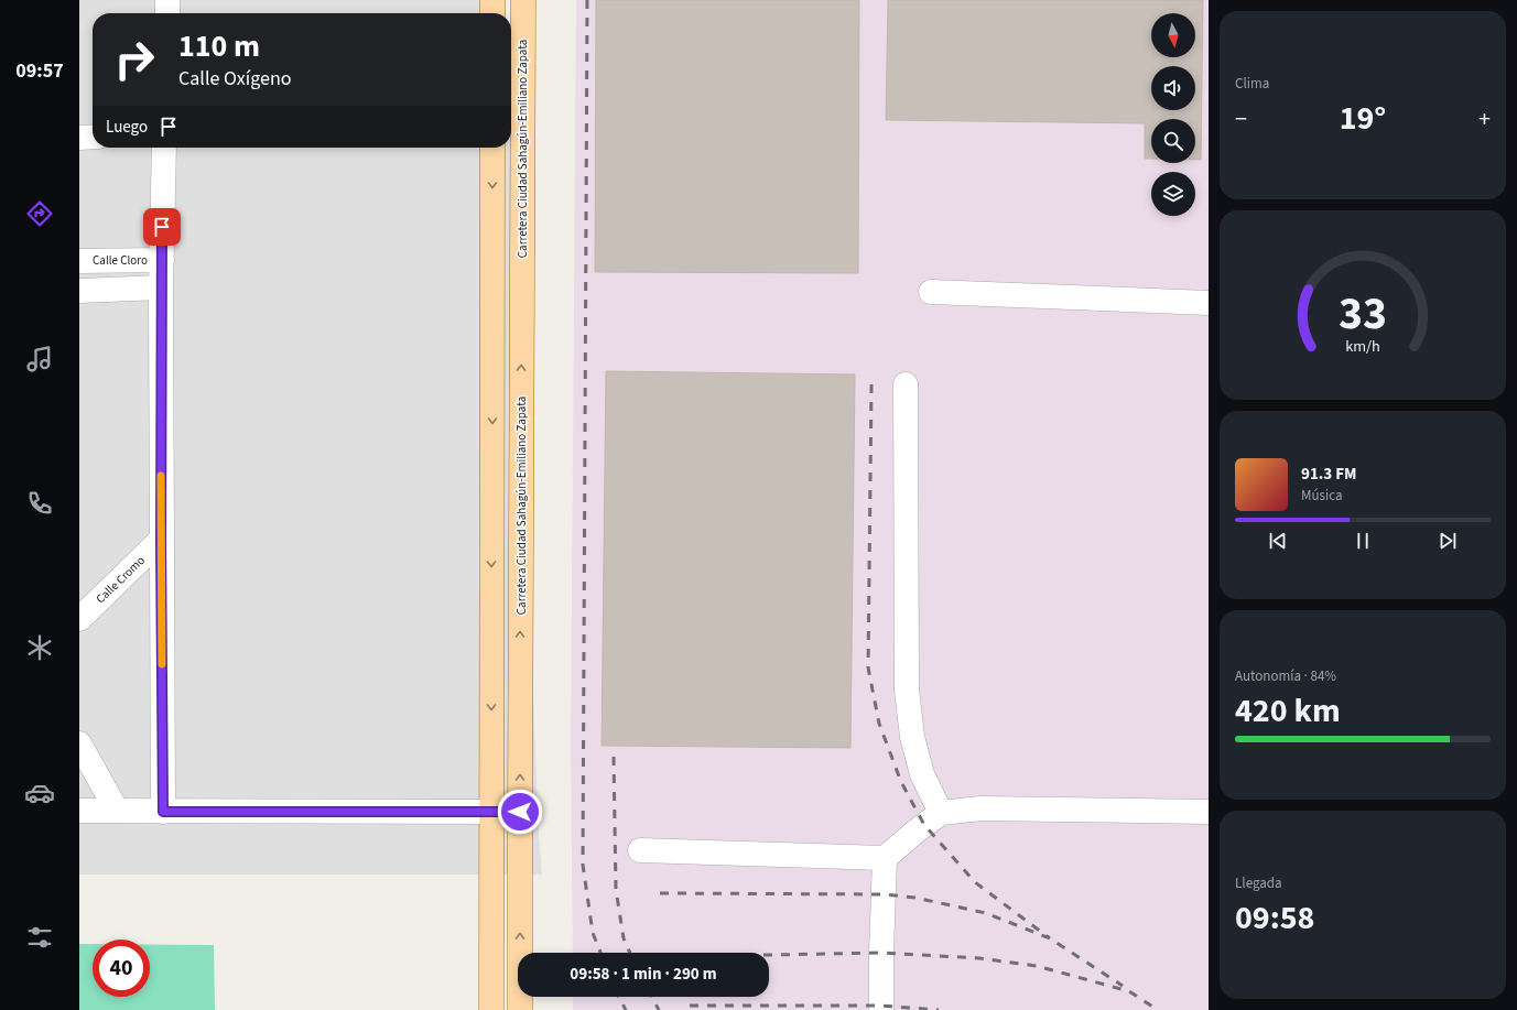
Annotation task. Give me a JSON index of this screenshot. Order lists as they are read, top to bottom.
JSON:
{
  "streets": {
    "main road": ["Carretera Ciudad Sahagún-Emiliano Zapata"],
    "street": ["Calle Cloro", "Calle Cromo"]
  },
  "north": "bottom",
  "page": {
    "tabs": "09:57",
    "tile": [
      "Clima",
      ["Autonomía · 84%", "420 km"],
      ["Llegada", "09:58"]
    ],
    "turn": ["110 m", "Calle Oxígeno"],
    "heat": ["−", "19°", "+"],
    "then": "Luego",
    "song": ["91.3 FM", "Música"],
    "limit": "40",
    "trip": "09:58 · 1 min · 290 m",
    "gauge": ["33", "km/h"]
  }
}
